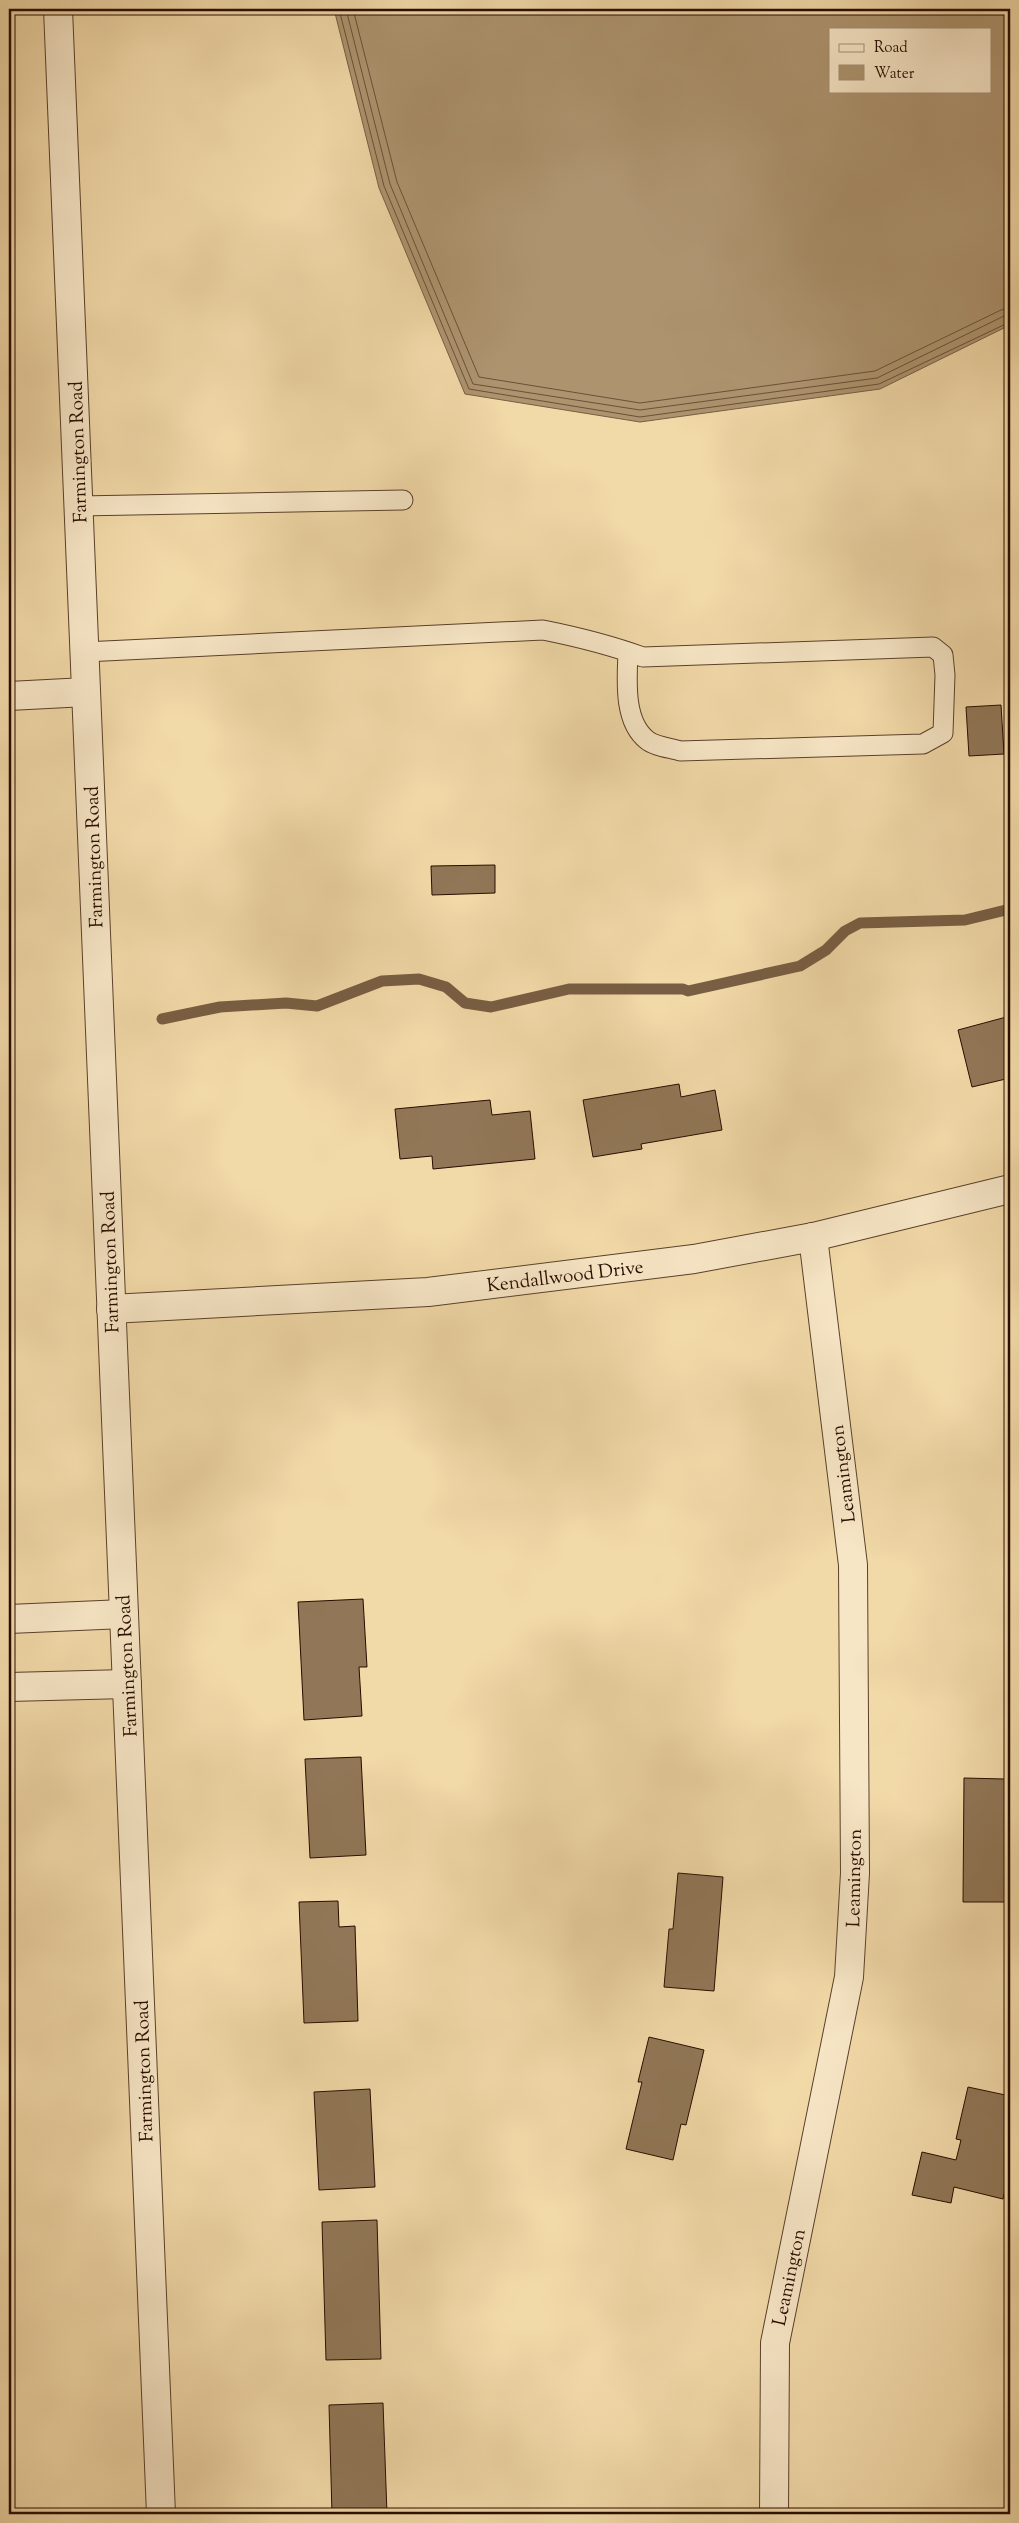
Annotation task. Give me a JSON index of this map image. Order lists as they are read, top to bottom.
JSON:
{
  "streets": {
    "street": ["Farmington Road", "Kendallwood Drive", "Leamington"]
  },
  "crossings": [
    ["Farmington Road", "Kendallwood Drive"],
    ["Kendallwood Drive", "Leamington"]
  ],
  "legend": ["Road", "Water"]
}
